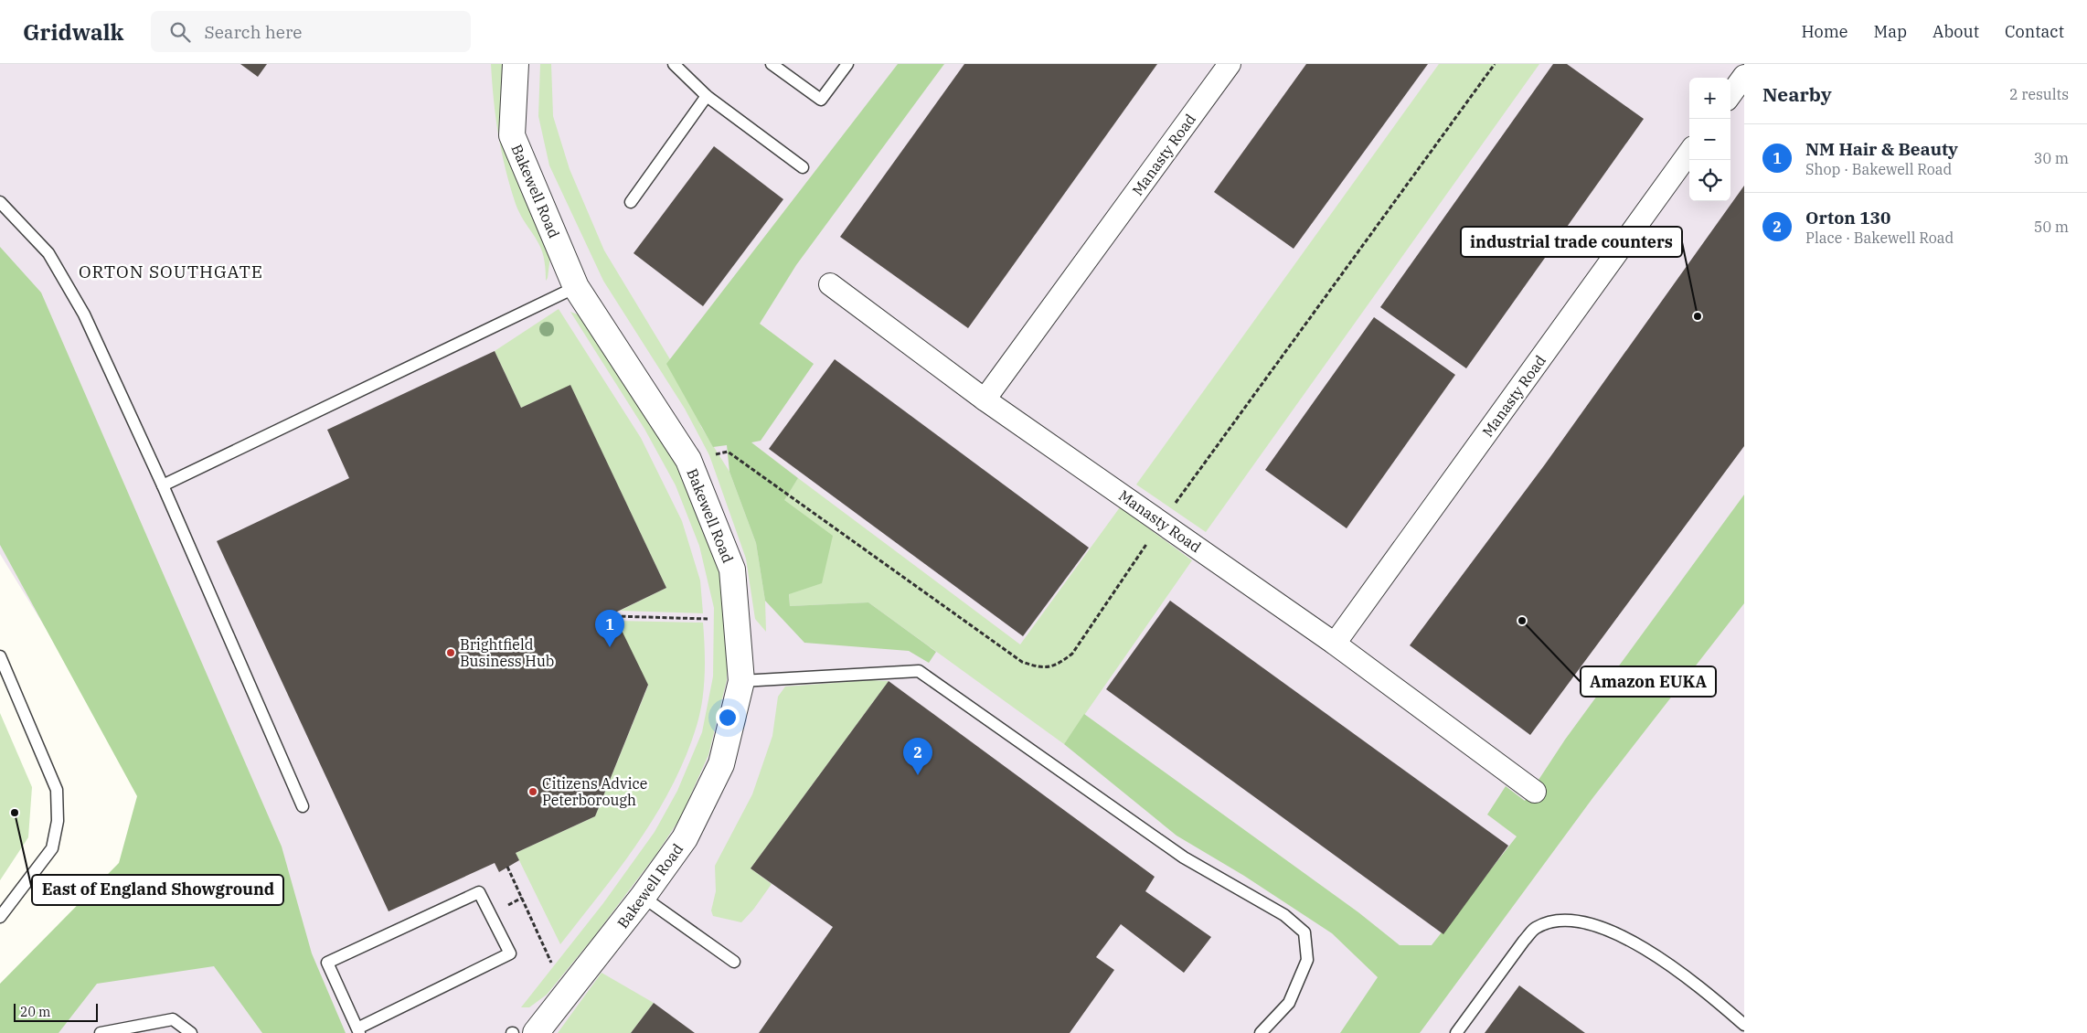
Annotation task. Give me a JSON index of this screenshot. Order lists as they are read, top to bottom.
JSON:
{
  "streets": {
    "street": ["Manasty Road", "Bakewell Road"]
  },
  "districts": ["ORTON SOUTHGATE"],
  "places": [
    "industrial trade counters",
    "Amazon EUKA",
    "Brightfield Business Hub",
    "Citizens Advice Peterborough",
    "East of England Showground"
  ],
  "scale_bar": "20 m",
  "page": {
    "header": "Gridwalk",
    "search": "Search here",
    "nav": [
      "Home",
      "Map",
      "About",
      "Contact"
    ],
    "heading": ["Nearby", "2 results"],
    "map_buttons": ["+", "−"],
    "list": [
      {
        "mark": "1",
        "name": "NM Hair & Beauty",
        "note": "Shop · Bakewell Road",
        "value": "30 m"
      },
      {
        "mark": "2",
        "name": "Orton 130",
        "note": "Place · Bakewell Road",
        "value": "50 m"
      }
    ],
    "pins": ["1", "2"],
    "scale": "20 m"
  }
}
